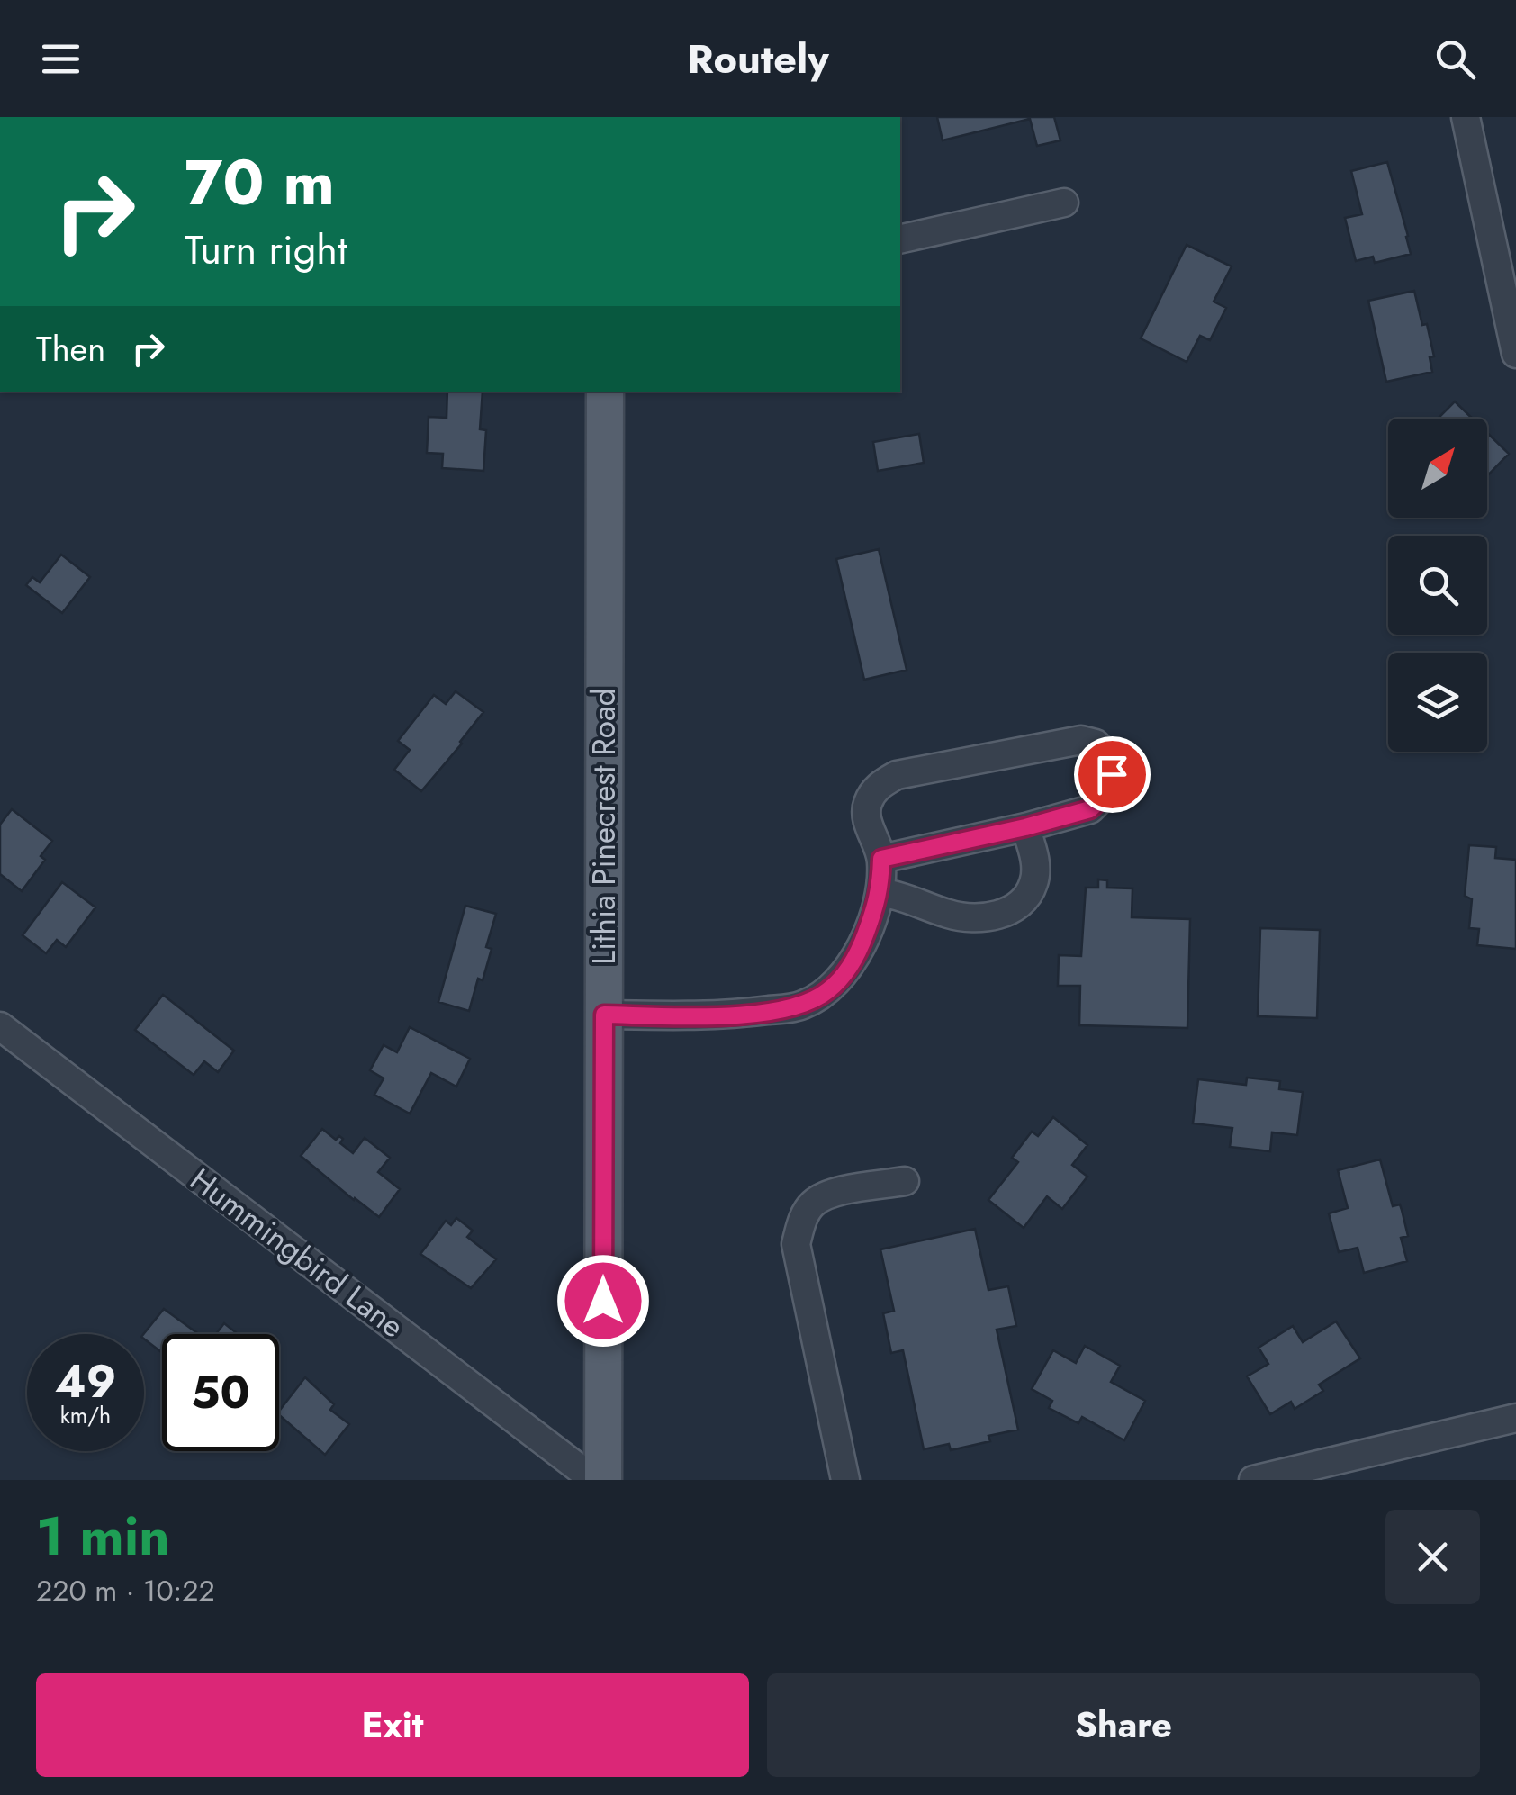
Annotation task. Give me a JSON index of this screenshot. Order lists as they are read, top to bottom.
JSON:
{
  "streets": {
    "main road": ["Lithia Pinecrest Road"],
    "street": ["Hummingbird Lane"]
  },
  "north": "top right",
  "page": {
    "header": "Routely",
    "turn": ["70 m", "Turn right"],
    "then": "Then",
    "speed": "49 km/h",
    "limit": "50",
    "heading": ["1 min", "220 m · 10:22"],
    "buttons": ["Exit", "Share"]
  }
}
